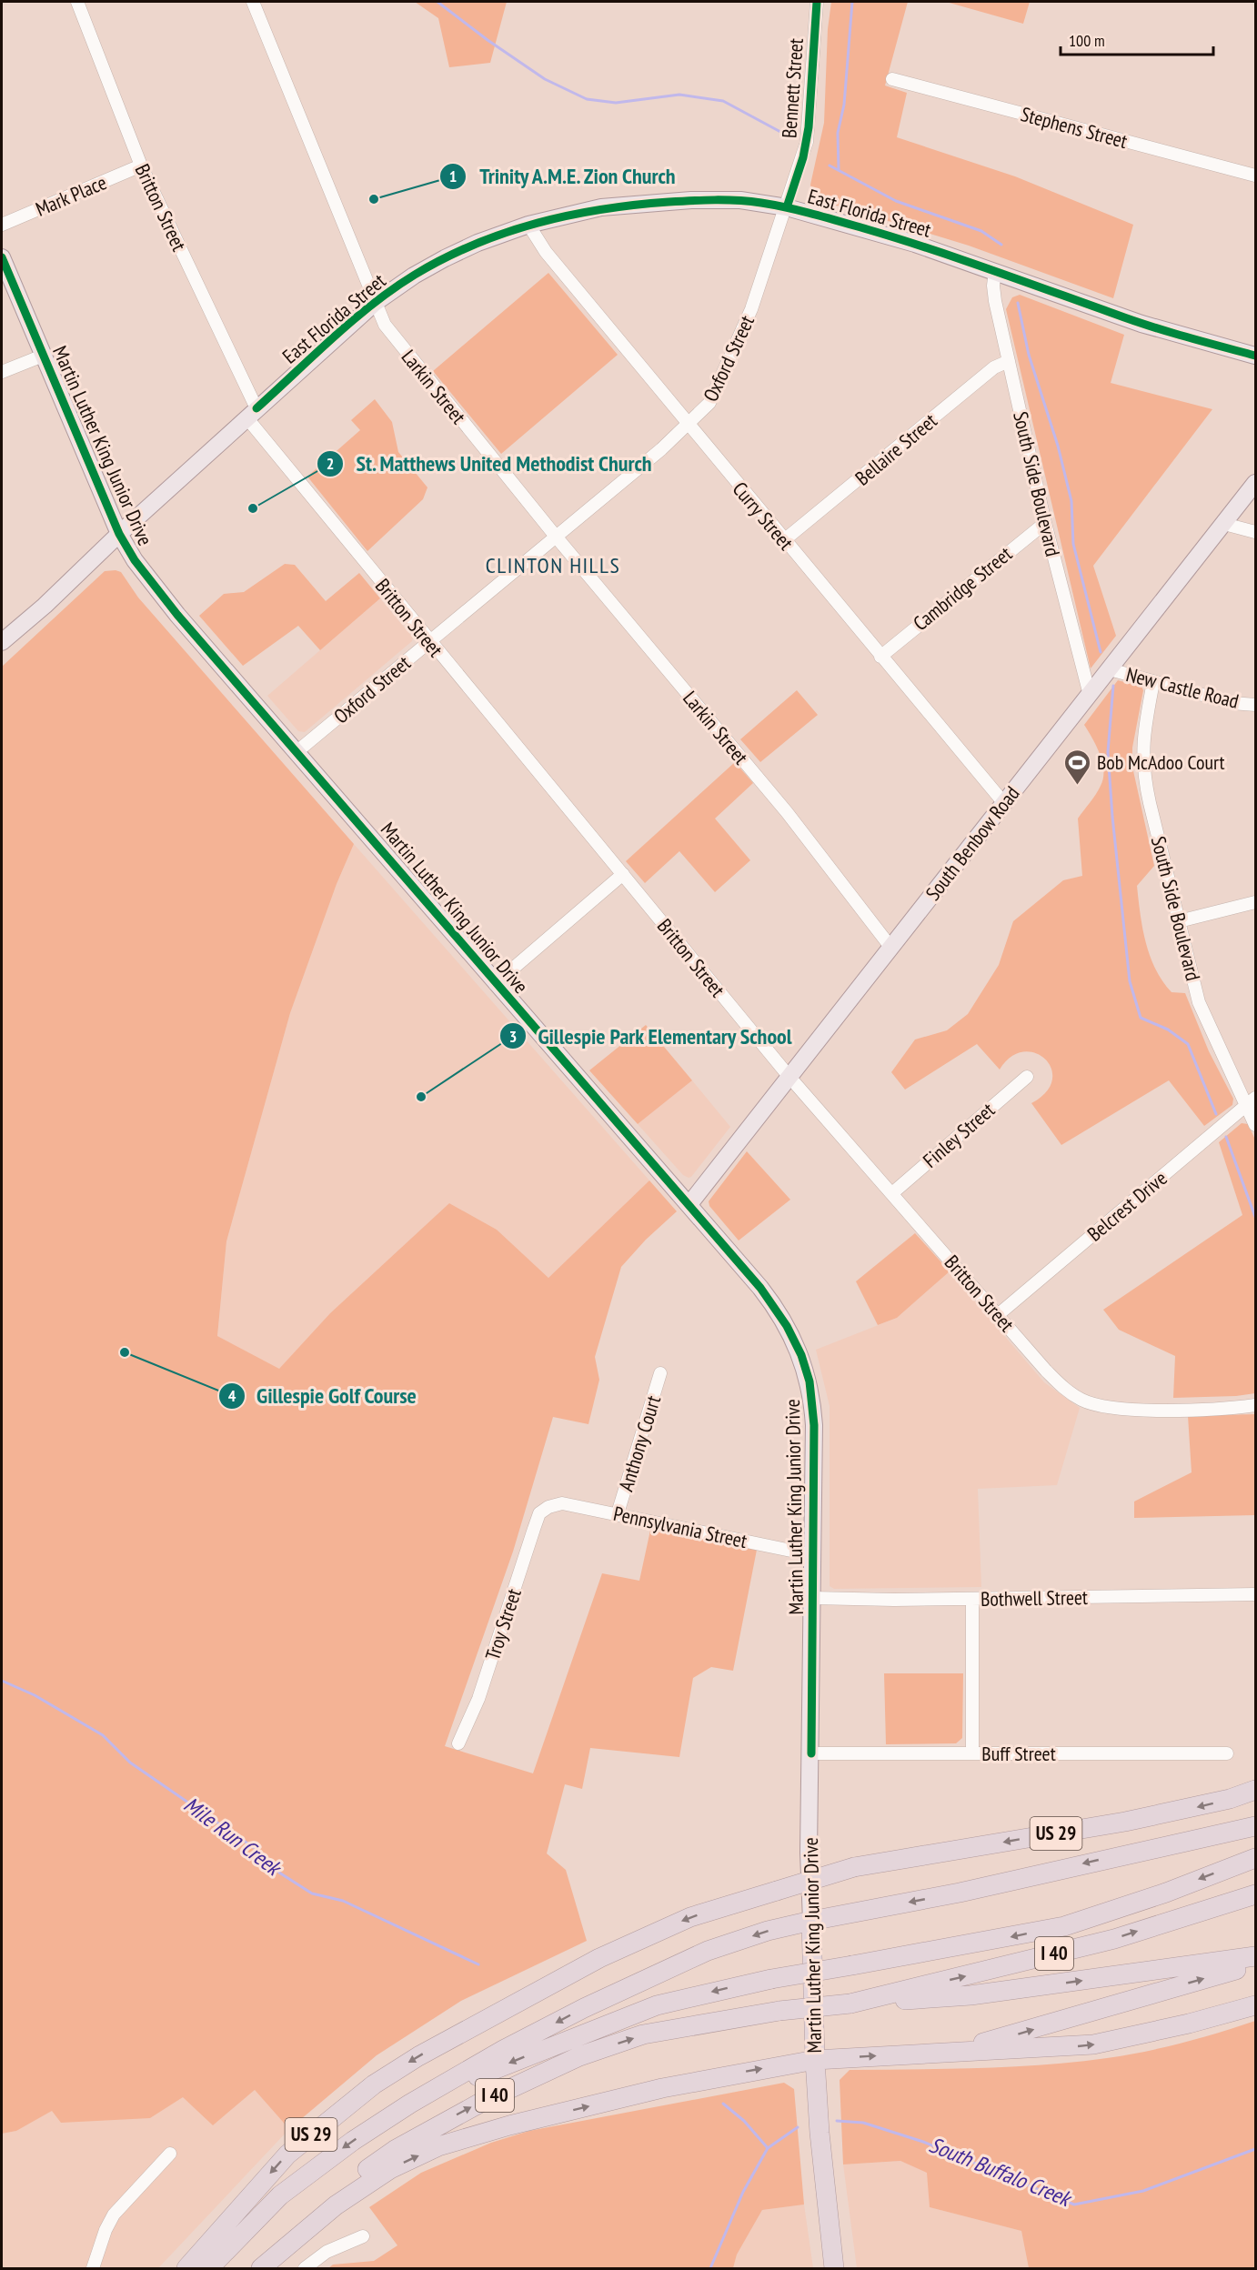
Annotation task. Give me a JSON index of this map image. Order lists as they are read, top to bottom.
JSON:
{
  "streets": {
    "highway": ["Martin Luther King Junior Drive", "US 29", "I 40"],
    "main road": ["East Florida Street", "South Benbow Road"],
    "street": [
      "Bennett Street",
      "Stephens Street",
      "Mark Place",
      "Britton Street",
      "Oxford Street",
      "Larkin Street",
      "Bellaire Street",
      "South Side Boulevard",
      "Curry Street",
      "Cambridge Street",
      "New Castle Road",
      "Finley Street",
      "Belcrest Drive",
      "Anthony Court",
      "Pennsylvania Street",
      "Bothwell Street",
      "Troy Street",
      "Buff Street"
    ]
  },
  "crossings": [
    ["Bennett Street", "East Florida Street"],
    ["Bennett Street", "Oxford Street"],
    ["Mark Place", "Britton Street"],
    ["Britton Street", "East Florida Street"],
    ["Britton Street", "Oxford Street"],
    ["Britton Street", "South Benbow Road"],
    ["Britton Street", "Finley Street"],
    ["Britton Street", "Belcrest Drive"],
    ["East Florida Street", "Oxford Street"],
    ["East Florida Street", "Larkin Street"],
    ["East Florida Street", "Martin Luther King Junior Drive"],
    ["East Florida Street", "South Side Boulevard"],
    ["East Florida Street", "Curry Street"],
    ["Oxford Street", "Larkin Street"],
    ["Oxford Street", "Martin Luther King Junior Drive"],
    ["Oxford Street", "Curry Street"],
    ["Larkin Street", "South Benbow Road"],
    ["Martin Luther King Junior Drive", "South Benbow Road"],
    ["Martin Luther King Junior Drive", "Pennsylvania Street"],
    ["Martin Luther King Junior Drive", "Bothwell Street"],
    ["Martin Luther King Junior Drive", "Buff Street"],
    ["Bellaire Street", "South Side Boulevard"],
    ["Bellaire Street", "Curry Street"],
    ["South Side Boulevard", "Cambridge Street"],
    ["South Side Boulevard", "New Castle Road"],
    ["South Side Boulevard", "South Benbow Road"],
    ["South Side Boulevard", "Belcrest Drive"],
    ["Curry Street", "Cambridge Street"],
    ["Curry Street", "South Benbow Road"],
    ["New Castle Road", "South Benbow Road"],
    ["Anthony Court", "Pennsylvania Street"],
    ["Pennsylvania Street", "Troy Street"]
  ],
  "districts": ["CLINTON HILLS"],
  "water": ["Mile Run Creek", "South Buffalo Creek"],
  "places": {
    "other": [
      "Trinity A.M.E. Zion Church",
      "St. Matthews United Methodist Church",
      "Gillespie Park Elementary School",
      "Gillespie Golf Course"
    ],
    "sports": ["Bob McAdoo Court"]
  },
  "scale_bar": "100 m"
}
